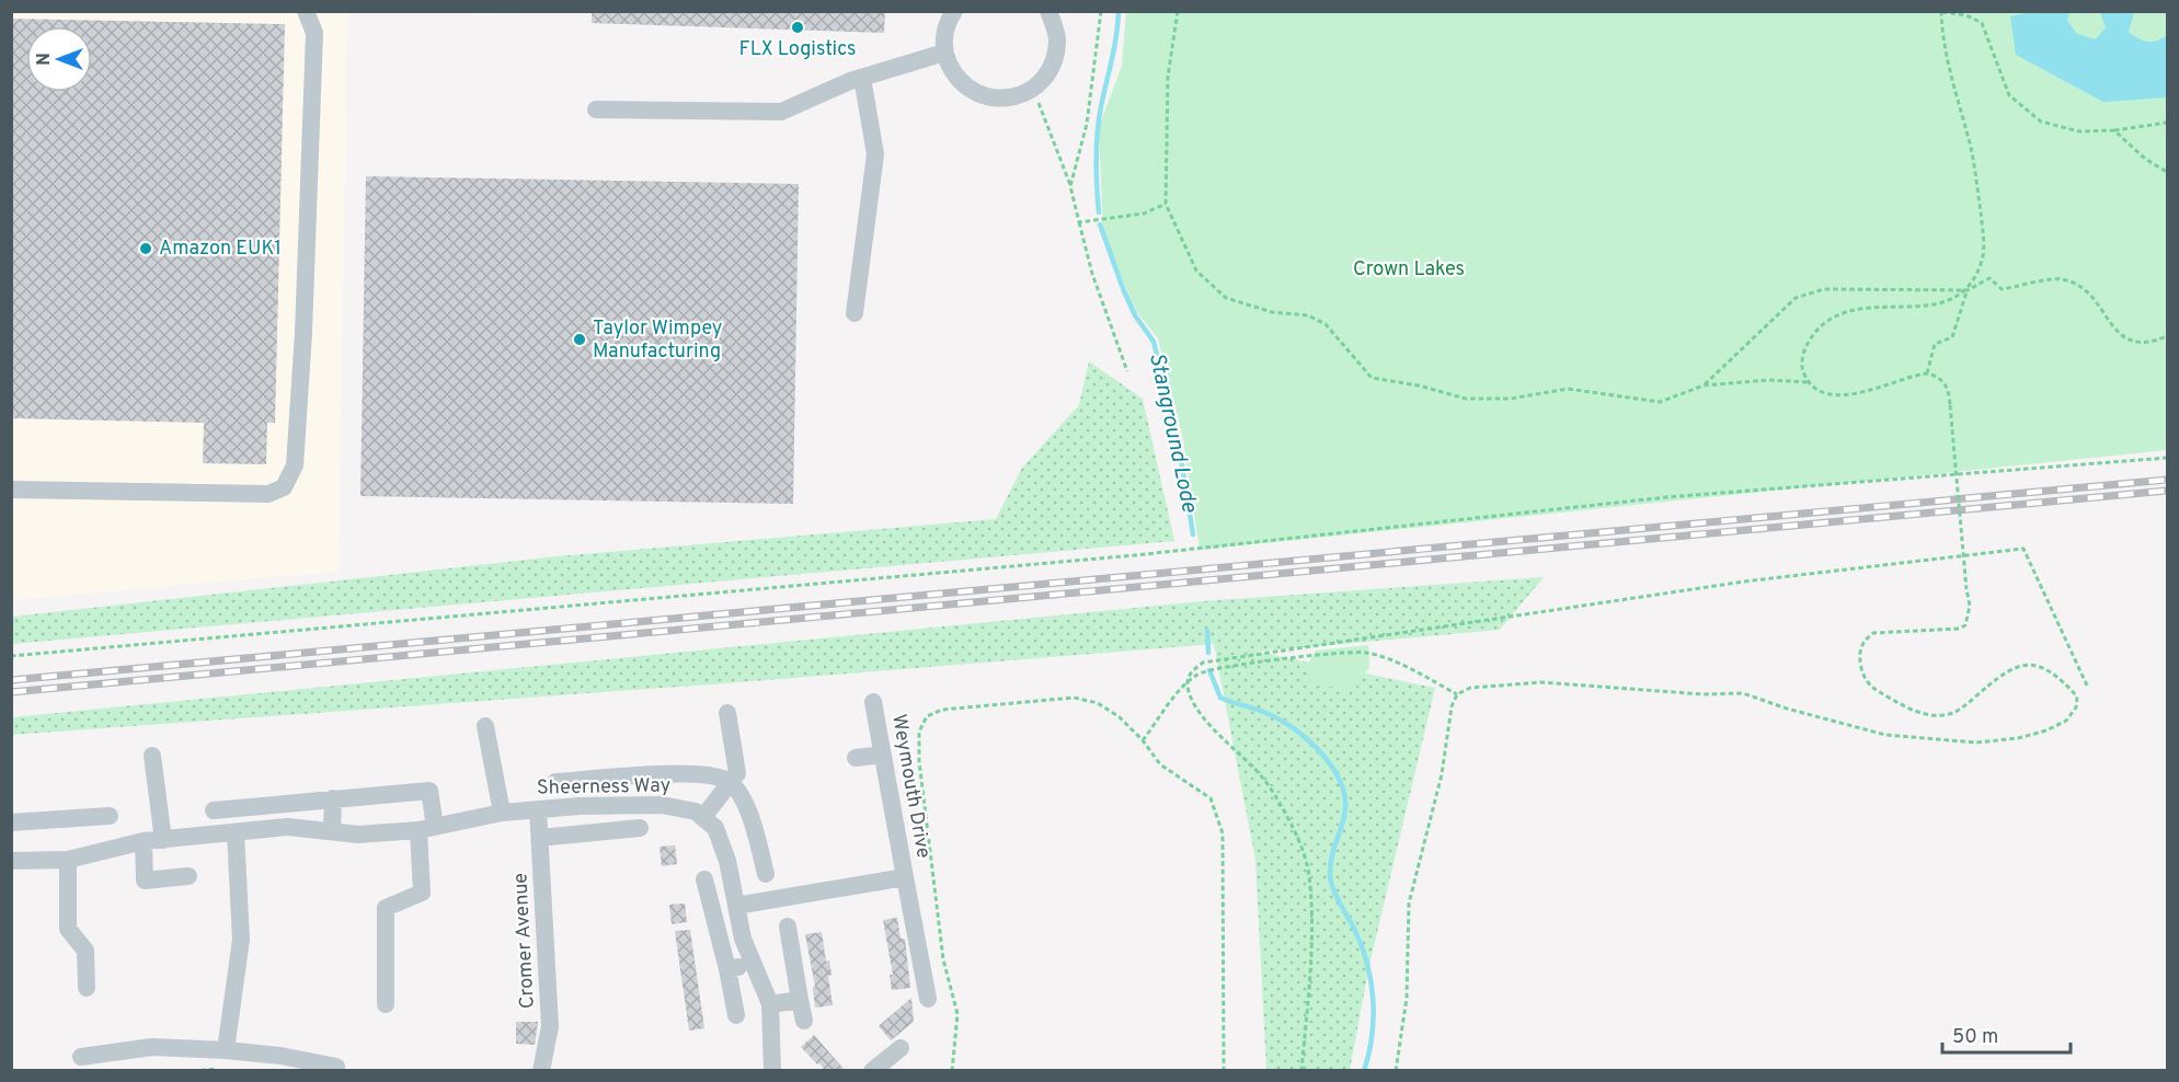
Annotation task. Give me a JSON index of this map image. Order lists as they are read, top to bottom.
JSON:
{
  "streets": {
    "street": ["Weymouth Drive", "Sheerness Way", "Cromer Avenue"]
  },
  "crossings": [
    ["Sheerness Way", "Cromer Avenue"]
  ],
  "water": ["Stanground Lode"],
  "parks": ["Crown Lakes"],
  "places": ["FLX Logistics", "Amazon EUK1", "Taylor Wimpey Manufacturing"],
  "scale_bar": "50 m",
  "north": "left"
}
